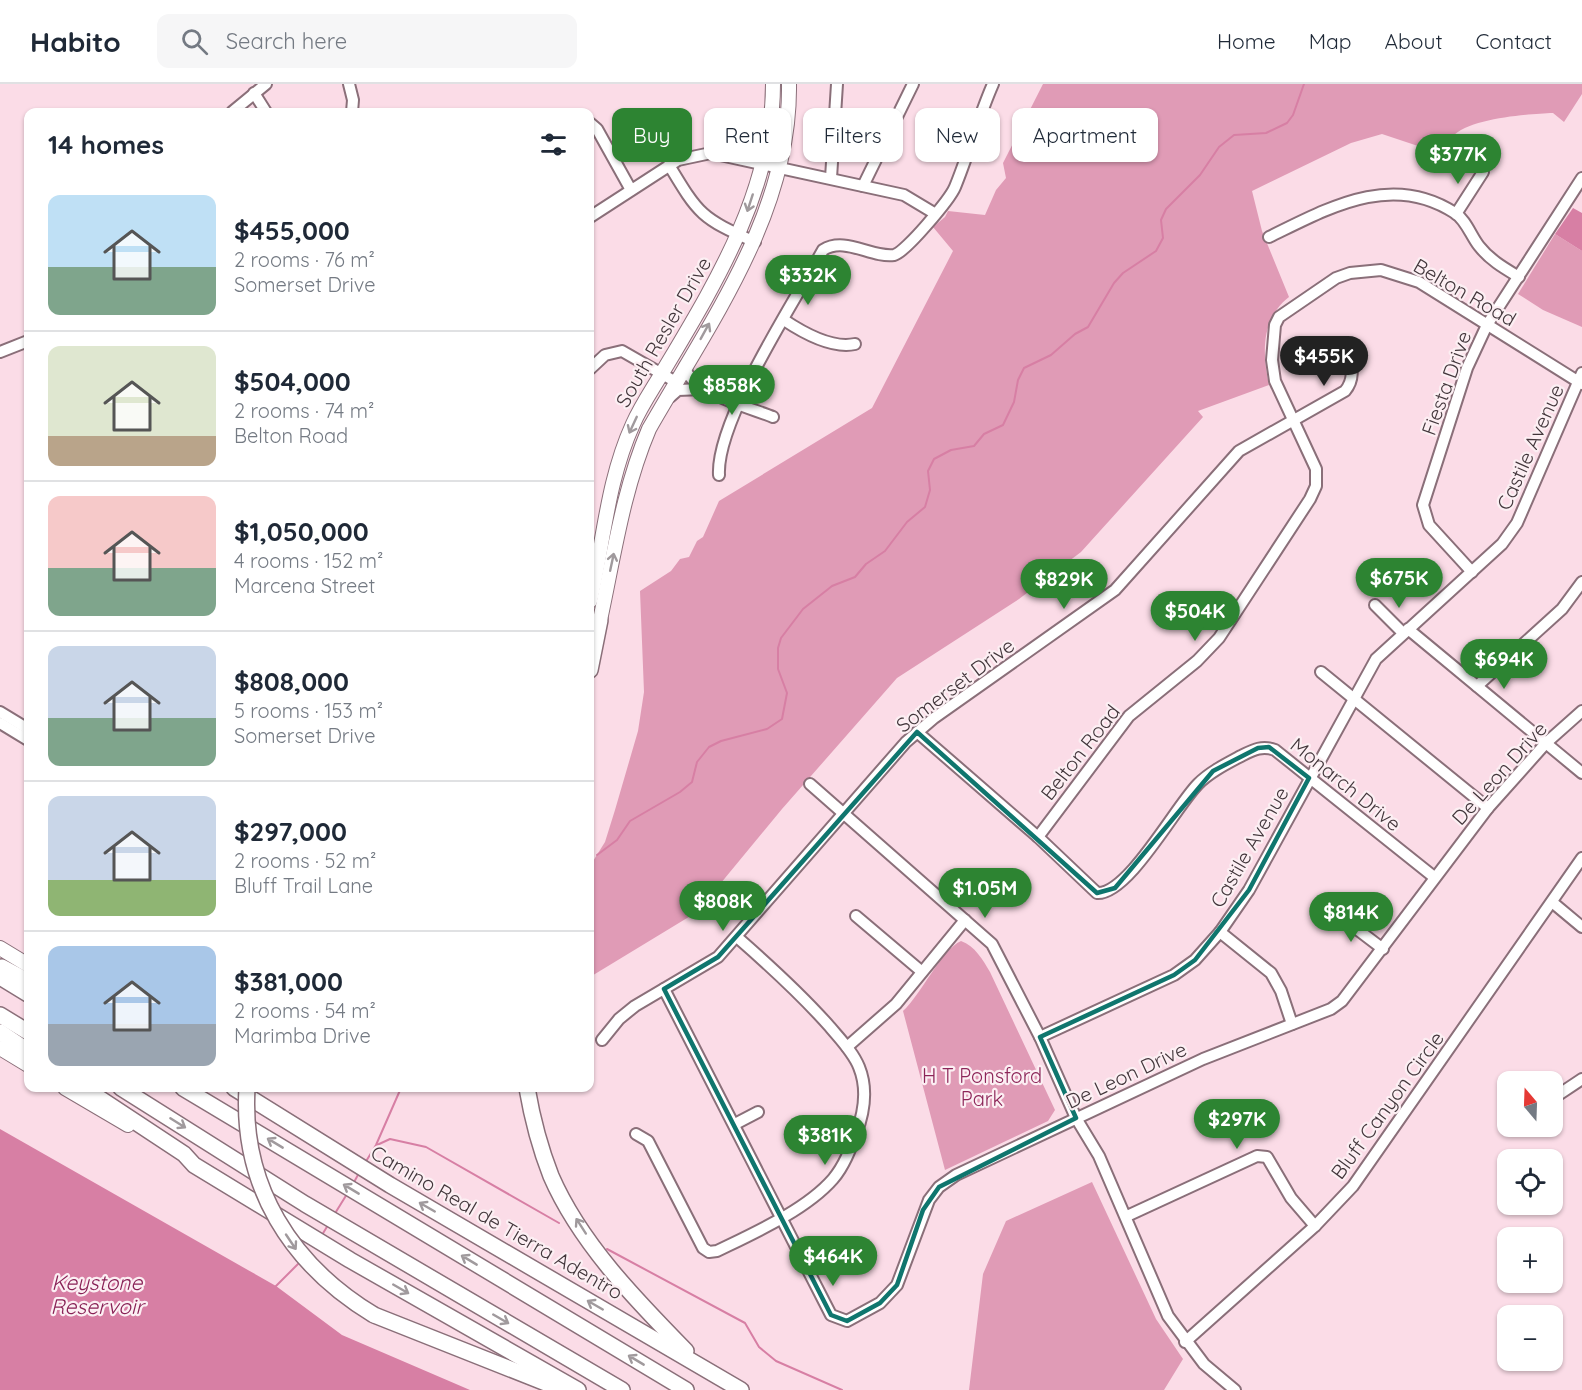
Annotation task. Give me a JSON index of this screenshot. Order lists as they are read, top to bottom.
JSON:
{
  "streets": {
    "highway": ["Camino Real de Tierra Adentro"],
    "main road": ["South Resler Drive"],
    "street": [
      "Belton Road",
      "Fiesta Drive",
      "Castile Avenue",
      "Somerset Drive",
      "De Leon Drive",
      "Monarch Drive",
      "Bluff Canyon Circle"
    ]
  },
  "crossings": [
    ["Belton Road", "Fiesta Drive"],
    ["Belton Road", "Castile Avenue"],
    ["Belton Road", "Somerset Drive"],
    ["Belton Road", "Monarch Drive"],
    ["Fiesta Drive", "Castile Avenue"],
    ["Castile Avenue", "Monarch Drive"],
    ["Somerset Drive", "De Leon Drive"],
    ["Somerset Drive", "Monarch Drive"],
    ["De Leon Drive", "Monarch Drive"]
  ],
  "water": ["Keystone Reservoir"],
  "parks": ["H T Ponsford Park"],
  "north": "top",
  "page": {
    "header": "Habito",
    "search": "Search here",
    "nav": [
      "Home",
      "Map",
      "About",
      "Contact"
    ],
    "chip": [
      "Buy",
      "Rent",
      "Filters",
      "New",
      "Apartment"
    ],
    "heading": "14 homes",
    "price": [
      "$377K",
      "$332K",
      "$455K",
      "$858K",
      "$675K",
      "$829K",
      "$504K",
      "$694K",
      "$1.05M",
      "$808K",
      "$814K",
      "$297K",
      "$381K",
      "$464K"
    ],
    "list": [
      {
        "name": "$455,000",
        "note": "2 rooms · 76 m² · Somerset Drive"
      },
      {
        "name": "$504,000",
        "note": "2 rooms · 74 m² · Belton Road"
      },
      {
        "name": "$1,050,000",
        "note": "4 rooms · 152 m² · Marcena Street"
      },
      {
        "name": "$808,000",
        "note": "5 rooms · 153 m² · Somerset Drive"
      },
      {
        "name": "$297,000",
        "note": "2 rooms · 52 m² · Bluff Trail Lane"
      },
      {
        "name": "$381,000",
        "note": "2 rooms · 54 m² · Marimba Drive"
      }
    ],
    "map_buttons": ["+", "−"]
  }
}
